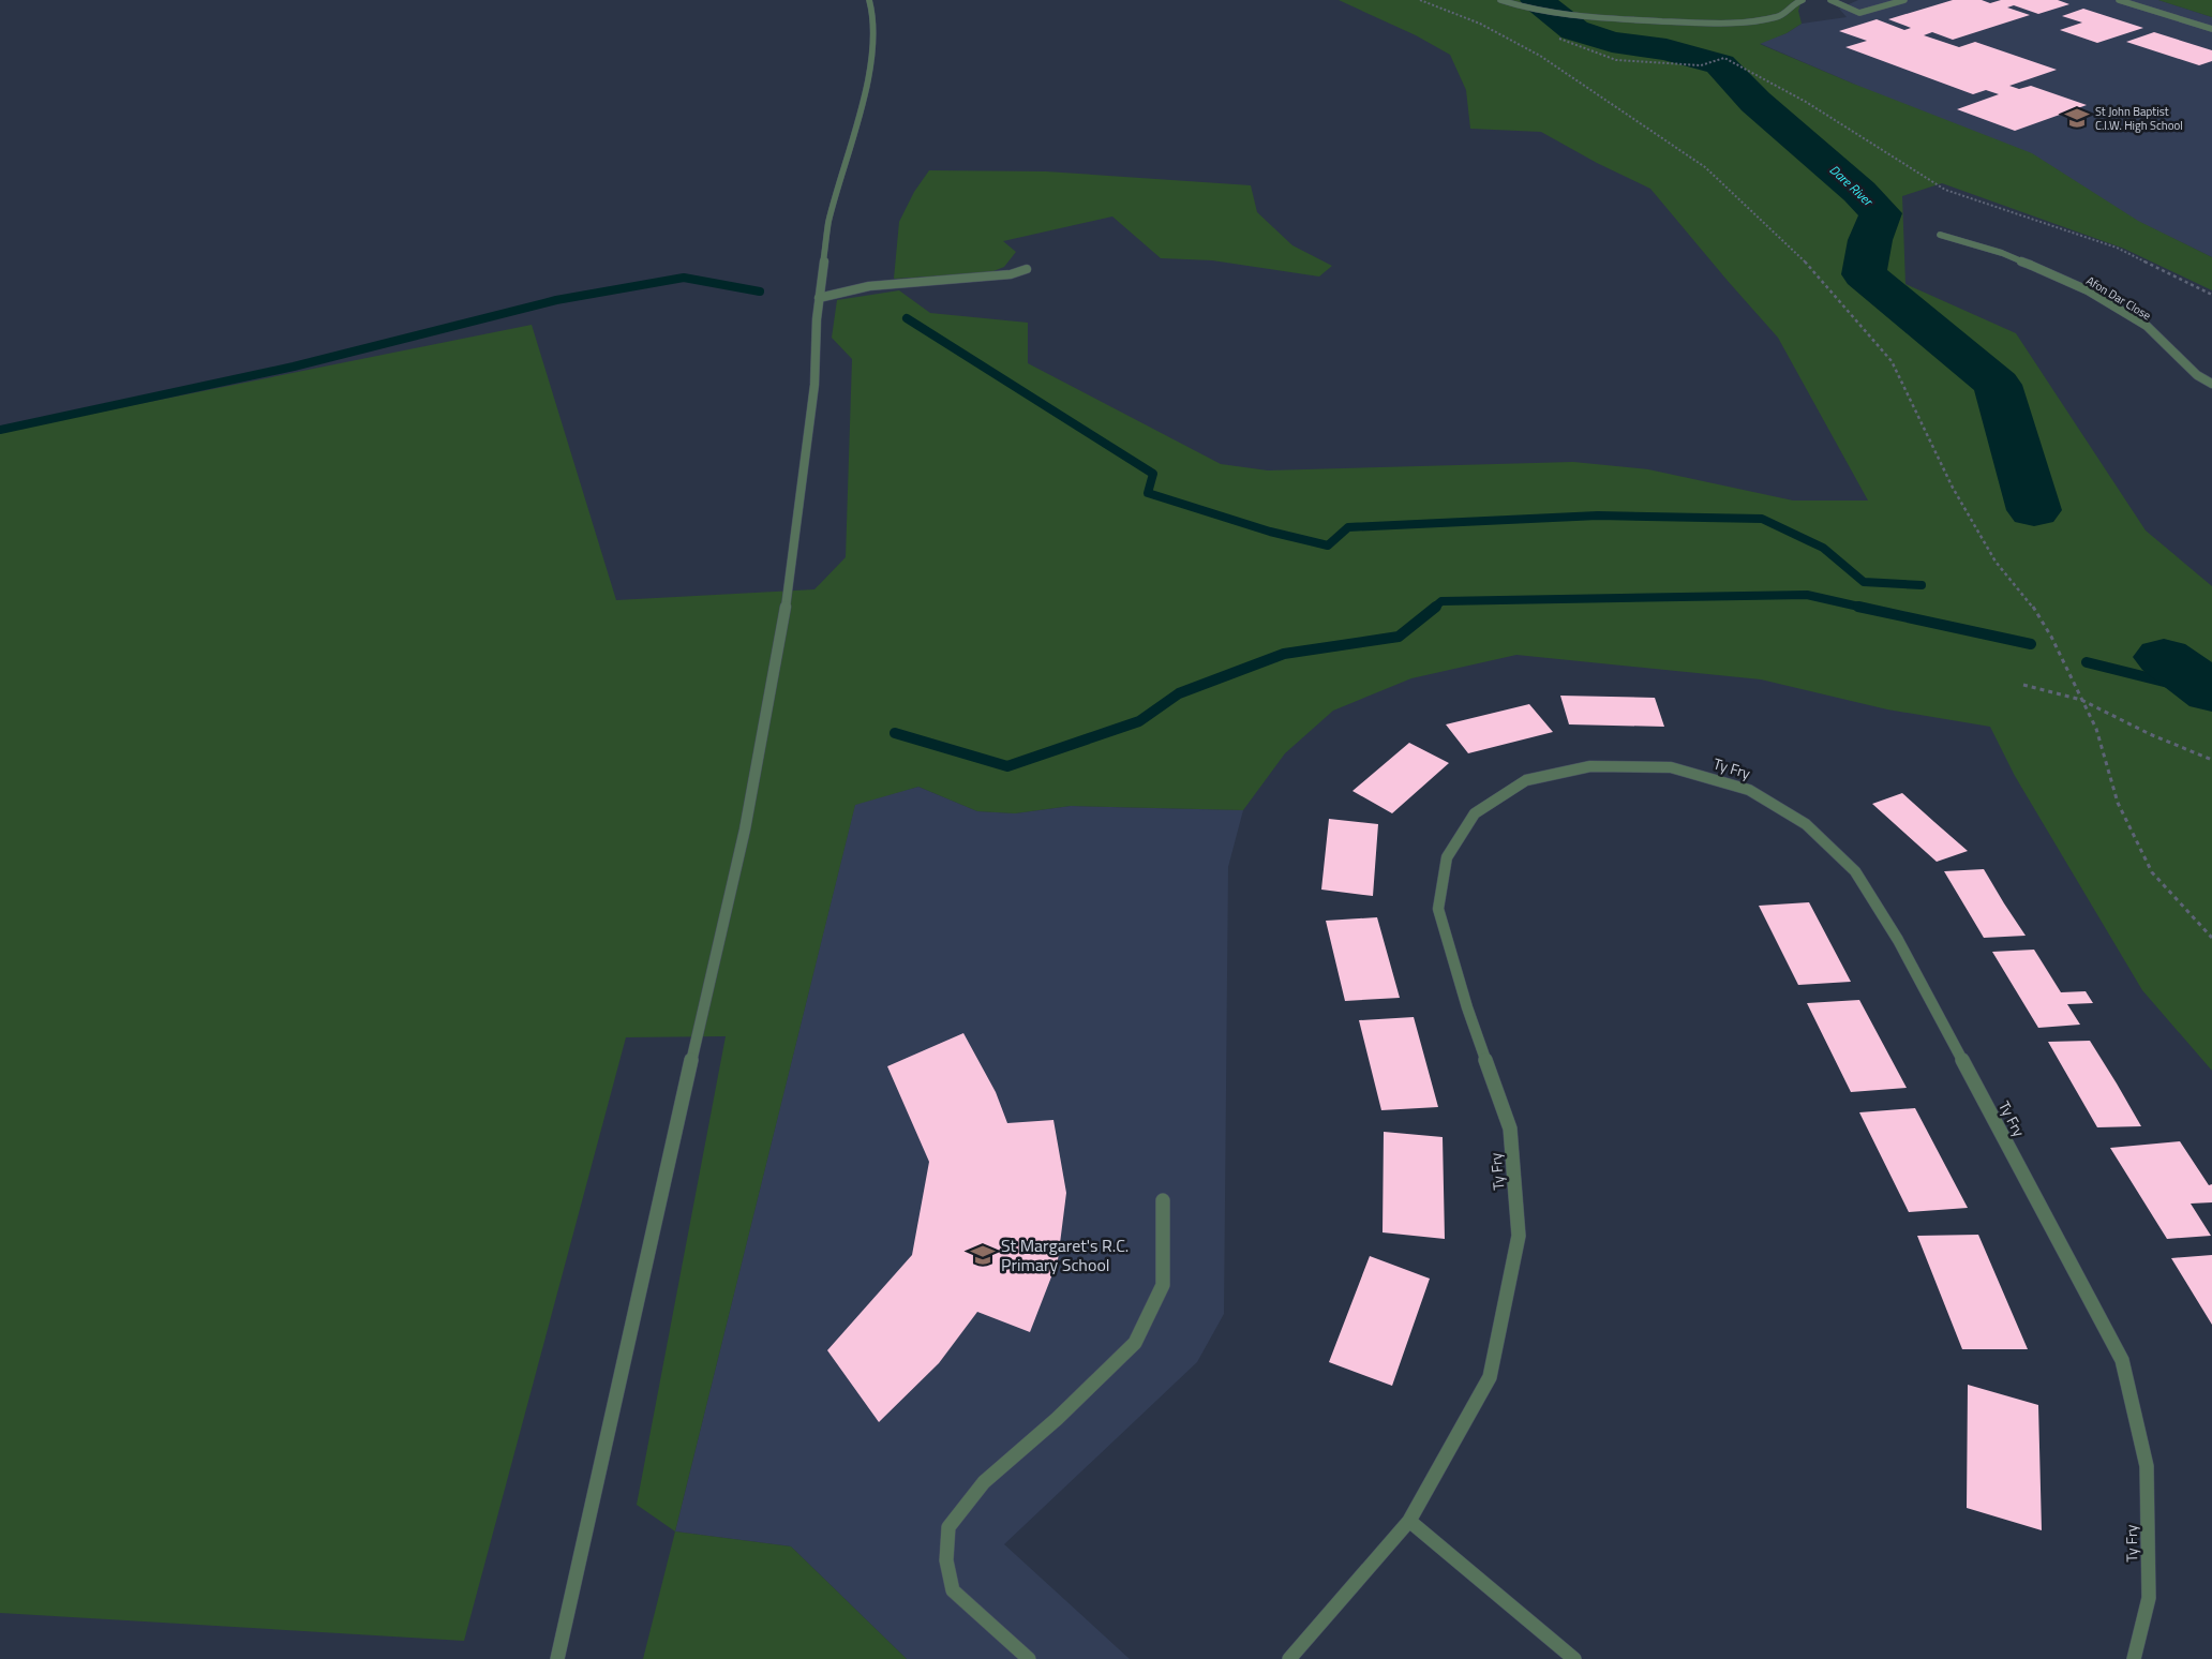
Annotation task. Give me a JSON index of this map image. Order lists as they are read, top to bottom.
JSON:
{
  "streets": {
    "street": ["Afon Dar Close", "Ty Fry"]
  },
  "water": ["Dare River"],
  "places": {
    "school or university": ["St John Baptist C.I.W. High School", "St Margaret's R.C. Primary School"]
  }
}
